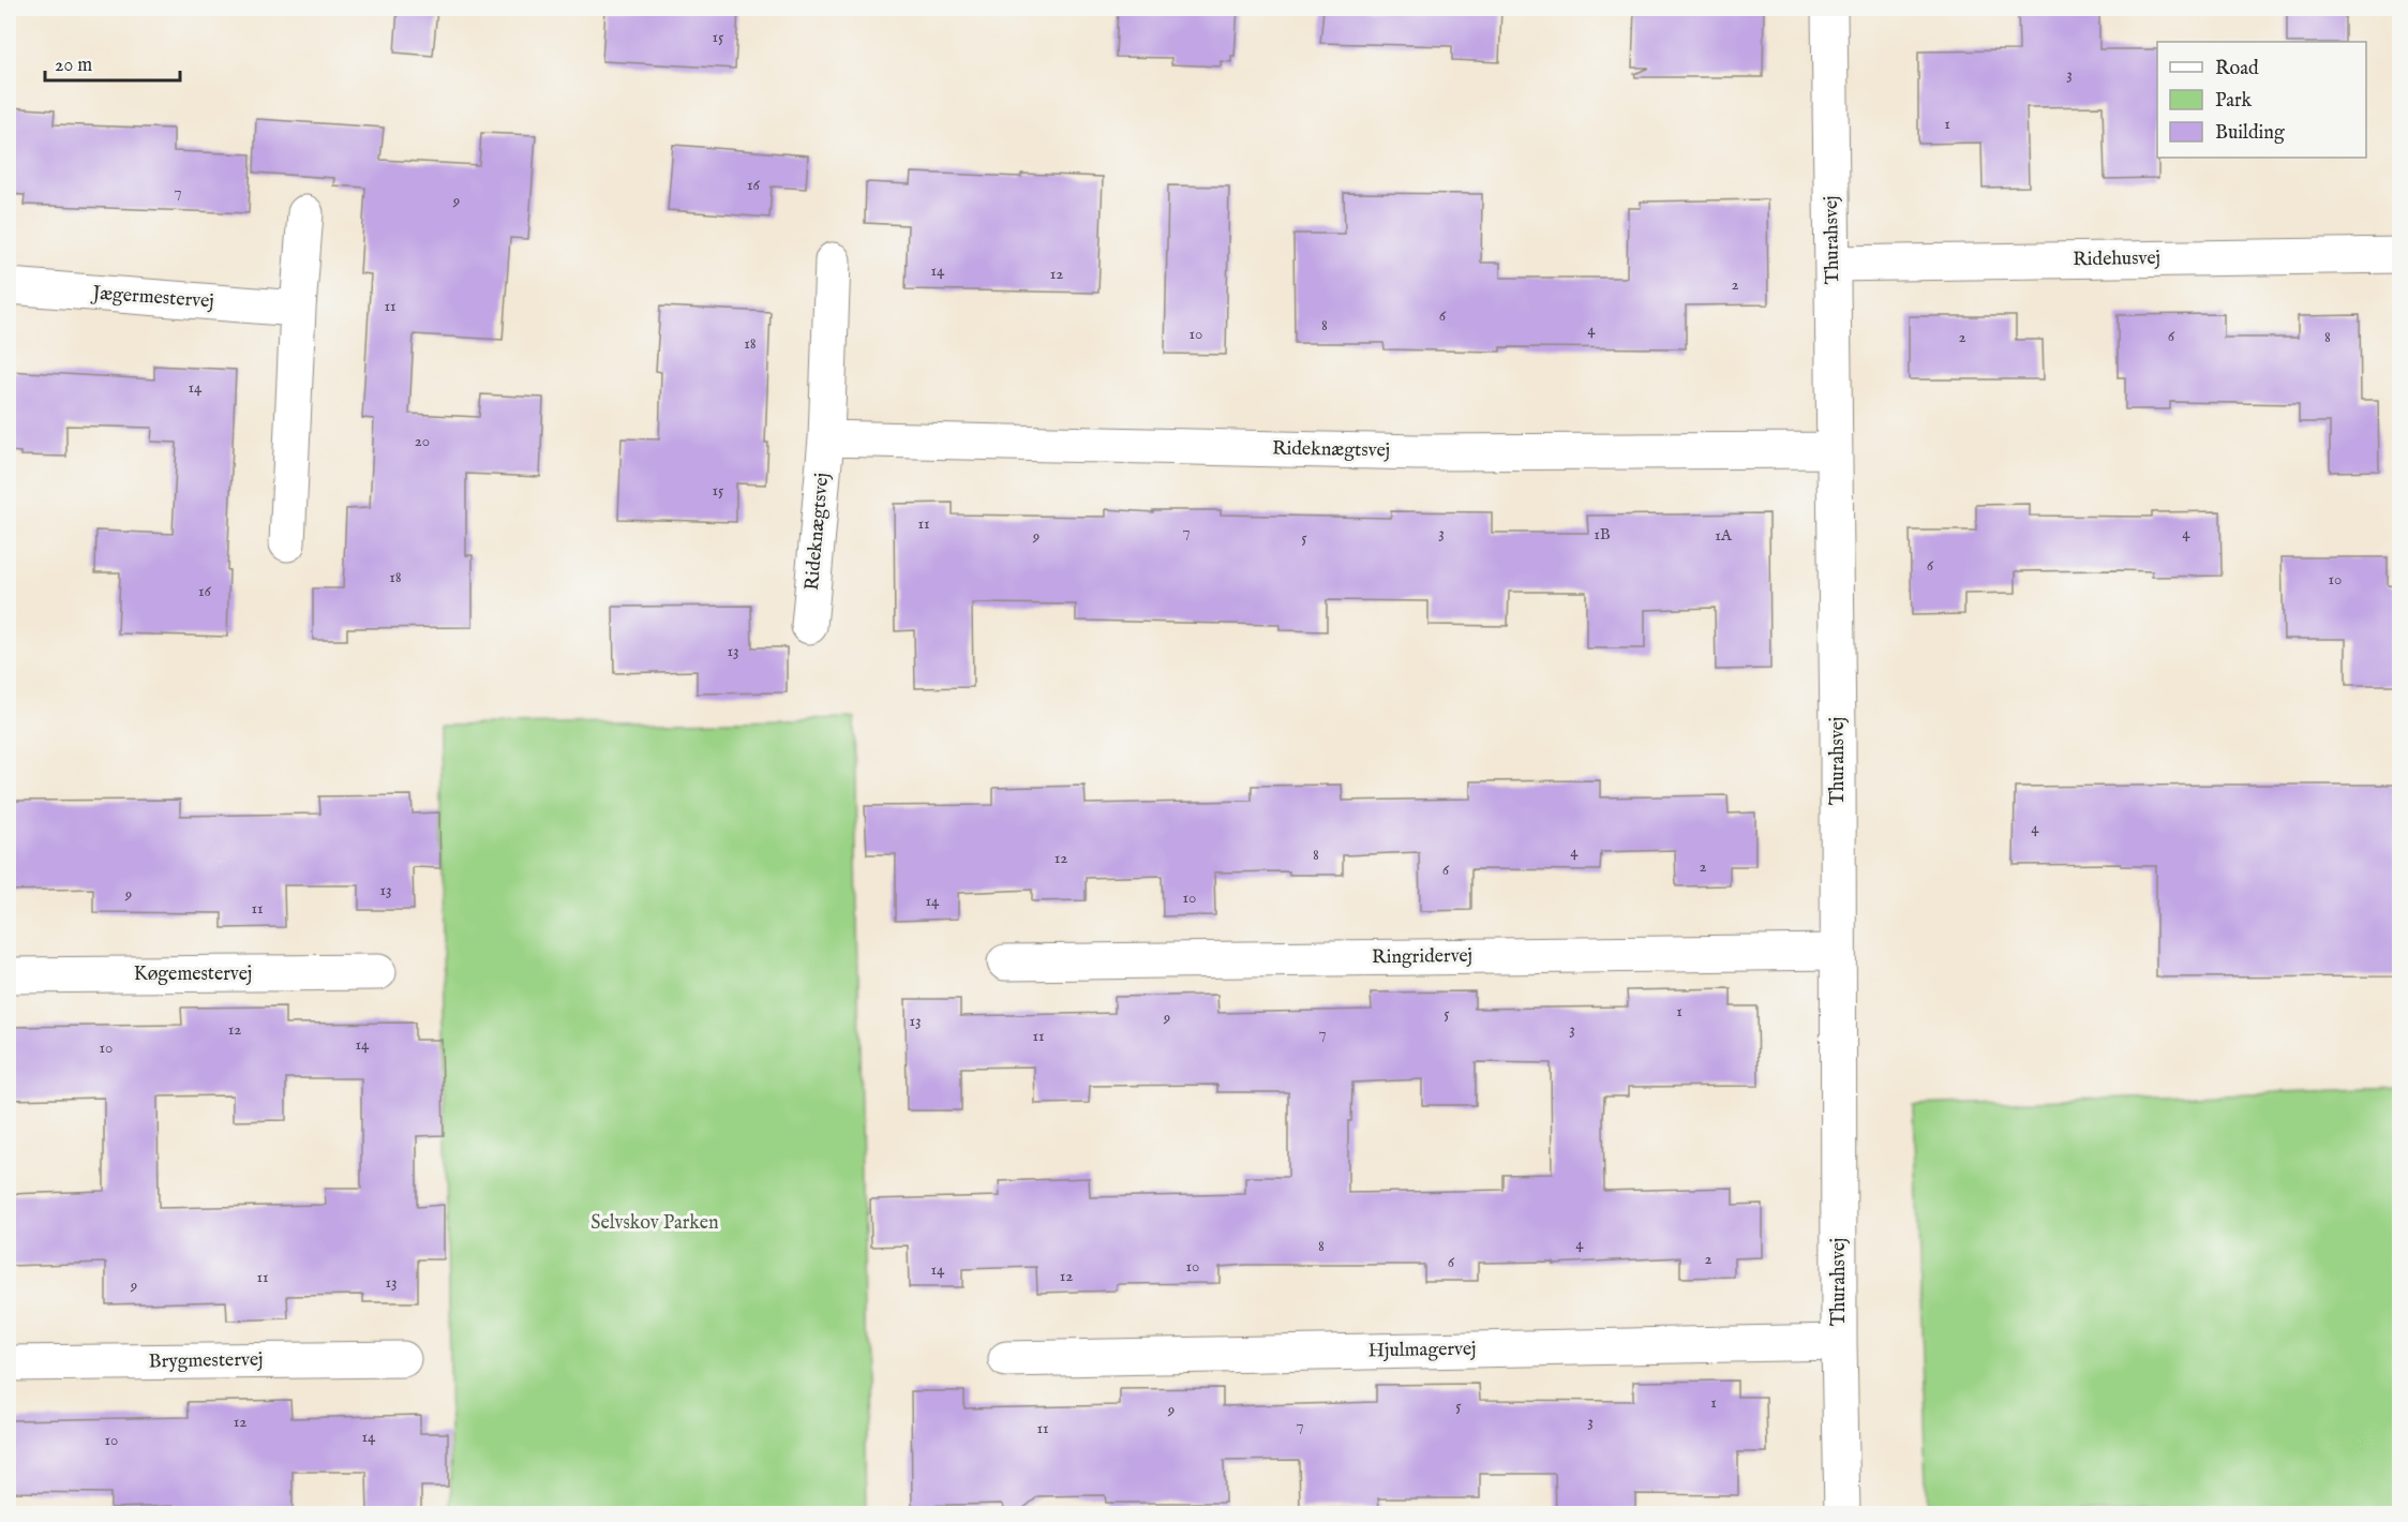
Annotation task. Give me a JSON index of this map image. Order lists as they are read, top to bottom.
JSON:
{
  "streets": {
    "street": [
      "Thurahsvej",
      "Ridehusvej",
      "Jægermestervej",
      "Rideknægtsvej",
      "Ringridervej",
      "Køgemestervej",
      "Hjulmagervej",
      "Brygmestervej"
    ]
  },
  "crossings": [
    ["Thurahsvej", "Ridehusvej"],
    ["Thurahsvej", "Rideknægtsvej"],
    ["Thurahsvej", "Ringridervej"],
    ["Thurahsvej", "Hjulmagervej"]
  ],
  "parks": ["Selvskov Parken"],
  "house_numbers": [
    "15",
    "3",
    "1",
    "16",
    "7",
    "9",
    "14",
    "12",
    "2",
    "11",
    "6",
    "8",
    "4",
    "10",
    "6",
    "2",
    "8",
    "18",
    "14",
    "20",
    "15",
    "11",
    "7",
    "3",
    "4",
    "1B",
    "1A",
    "9",
    "5",
    "6",
    "18",
    "10",
    "16",
    "13",
    "4",
    "4",
    "8",
    "12",
    "2",
    "6",
    "13",
    "9",
    "10",
    "14",
    "11",
    "1",
    "5",
    "9",
    "13",
    "12",
    "3",
    "7",
    "11",
    "14",
    "10",
    "4",
    "8",
    "2",
    "6",
    "10",
    "14",
    "12",
    "11",
    "13",
    "9",
    "1",
    "5",
    "9",
    "12",
    "3",
    "7",
    "11",
    "14",
    "10"
  ],
  "legend": ["Road", "Park", "Building"],
  "scale_bar": "20 m"
}
